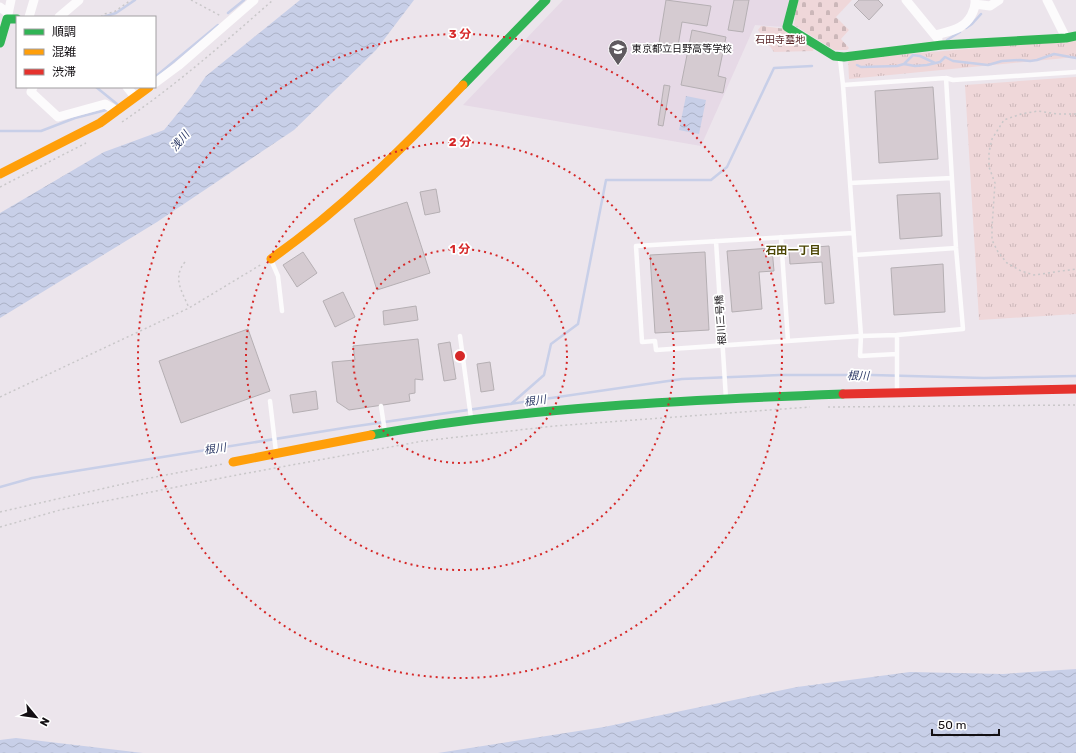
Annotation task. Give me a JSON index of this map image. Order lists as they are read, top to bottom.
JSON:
{
  "streets": {
    "lane": ["根川三号橋"]
  },
  "districts": ["石田一丁目"],
  "water": ["浅川", "根川"],
  "parks": ["石田寺墓地"],
  "places": {
    "school or university": ["東京都立日野高等学校"]
  },
  "legend": ["順調", "混雑", "渋滞"],
  "scale_bar": "50 m",
  "north": "bottom right",
  "rings": ["3 分", "2 分", "1 分"]
}
